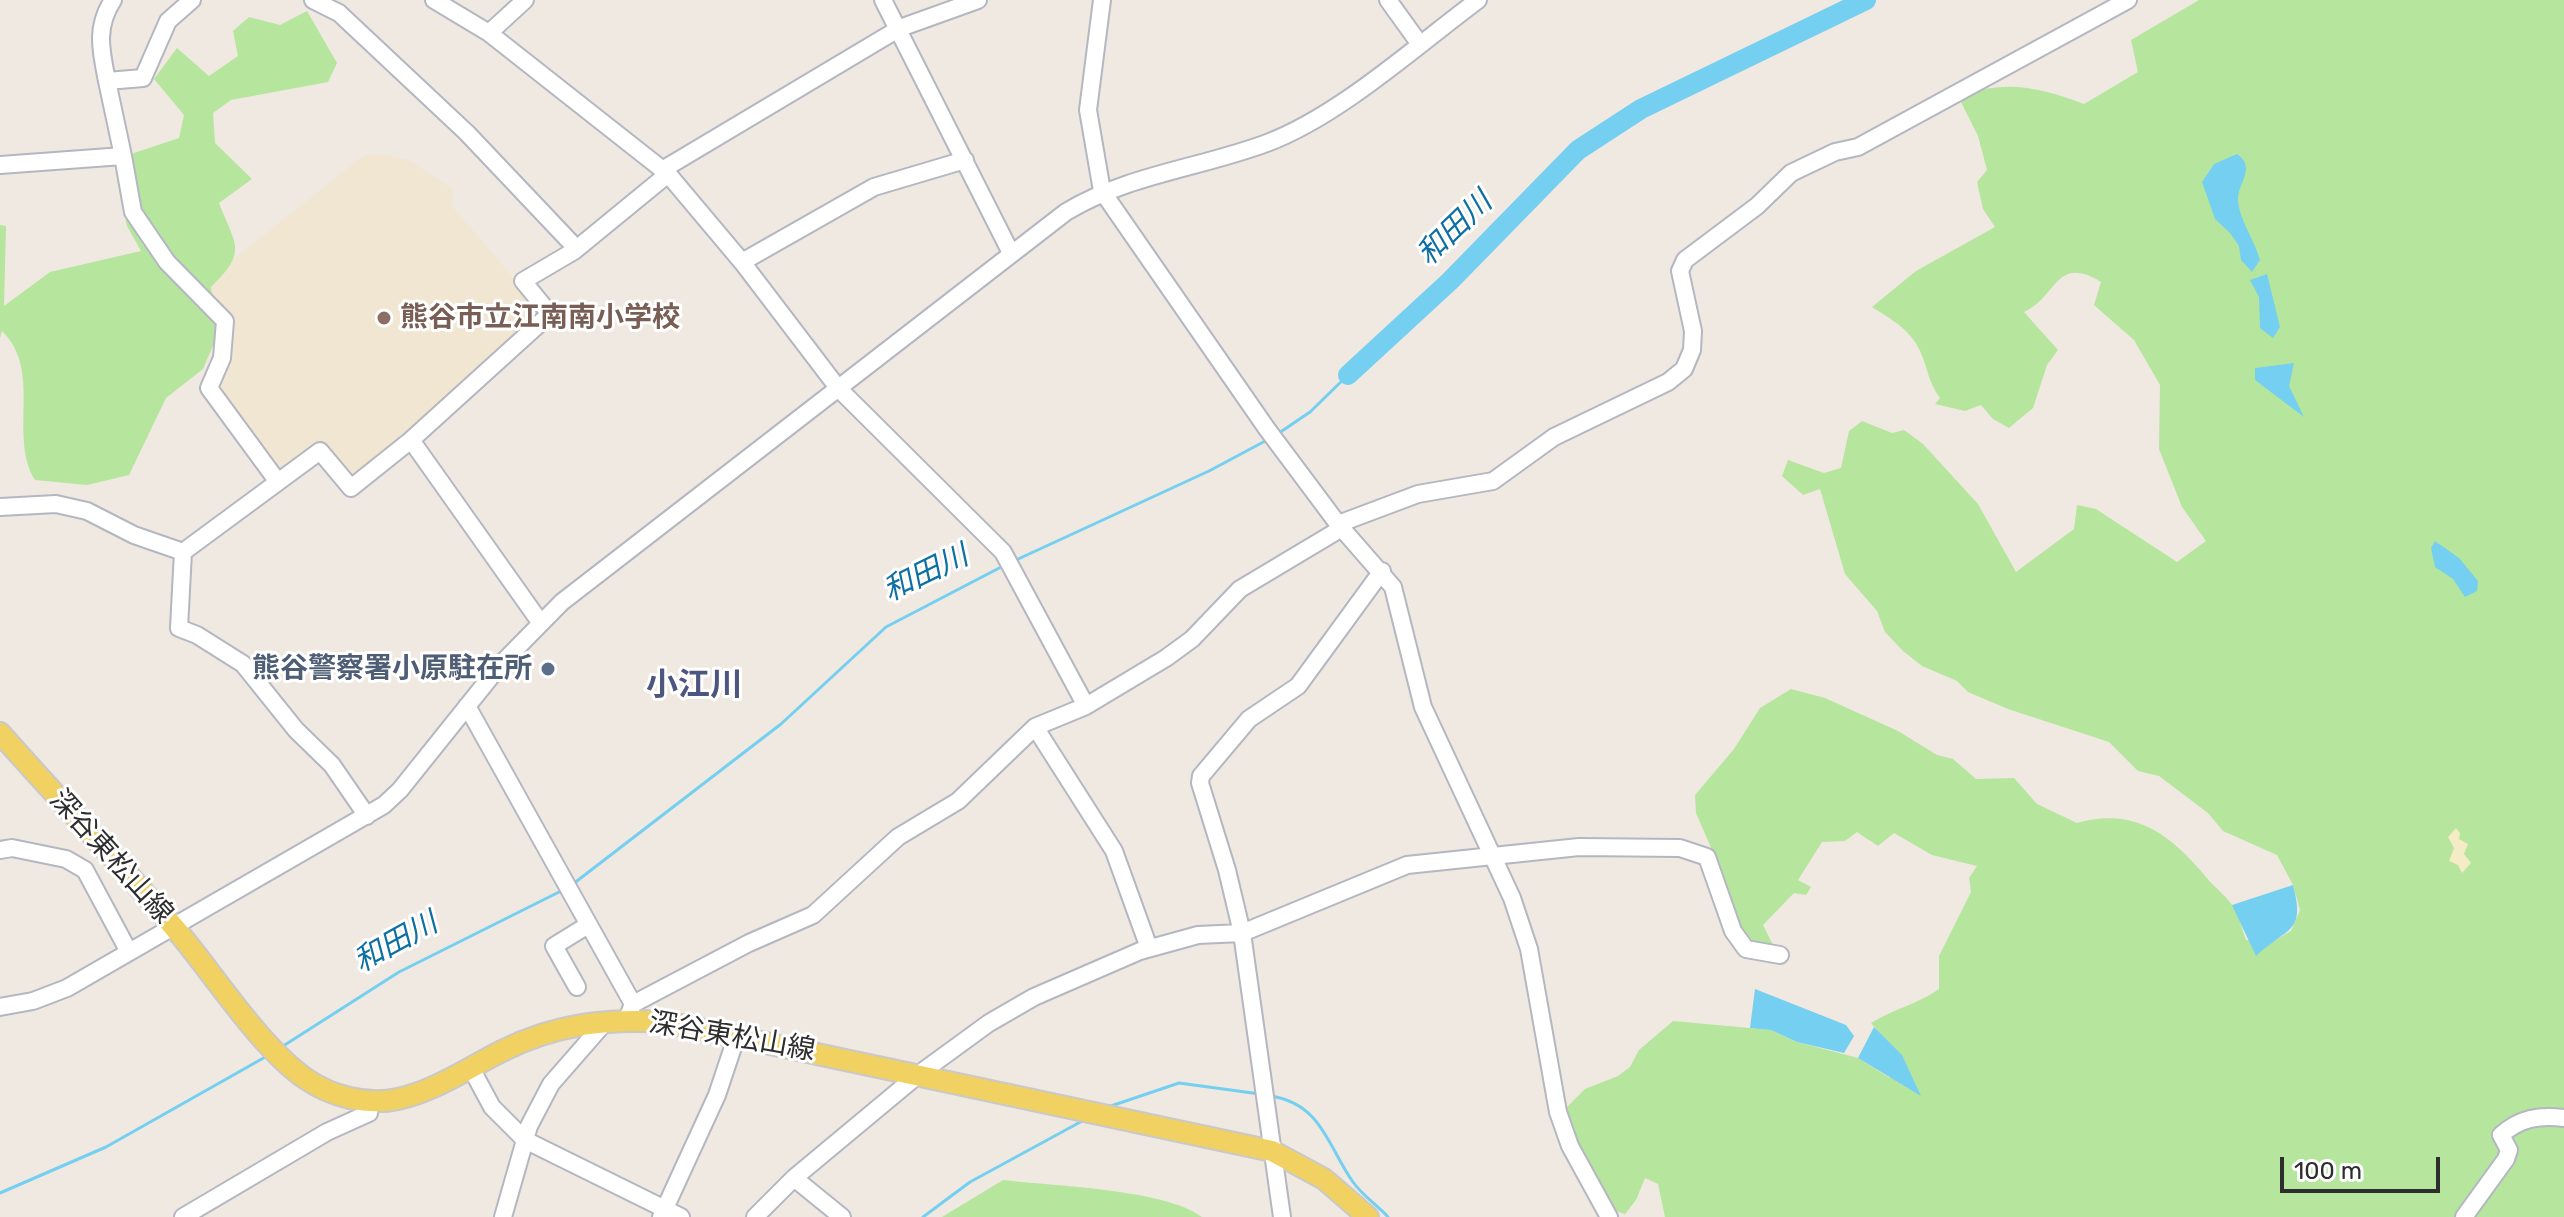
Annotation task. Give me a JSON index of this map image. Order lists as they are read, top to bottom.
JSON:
{
  "streets": {
    "main road": ["深谷東松山線"]
  },
  "districts": ["小江川"],
  "water": ["和田川"],
  "places": ["熊谷市立江南南小学校", "熊谷警察署小原駐在所"],
  "scale_bar": "100 m"
}
